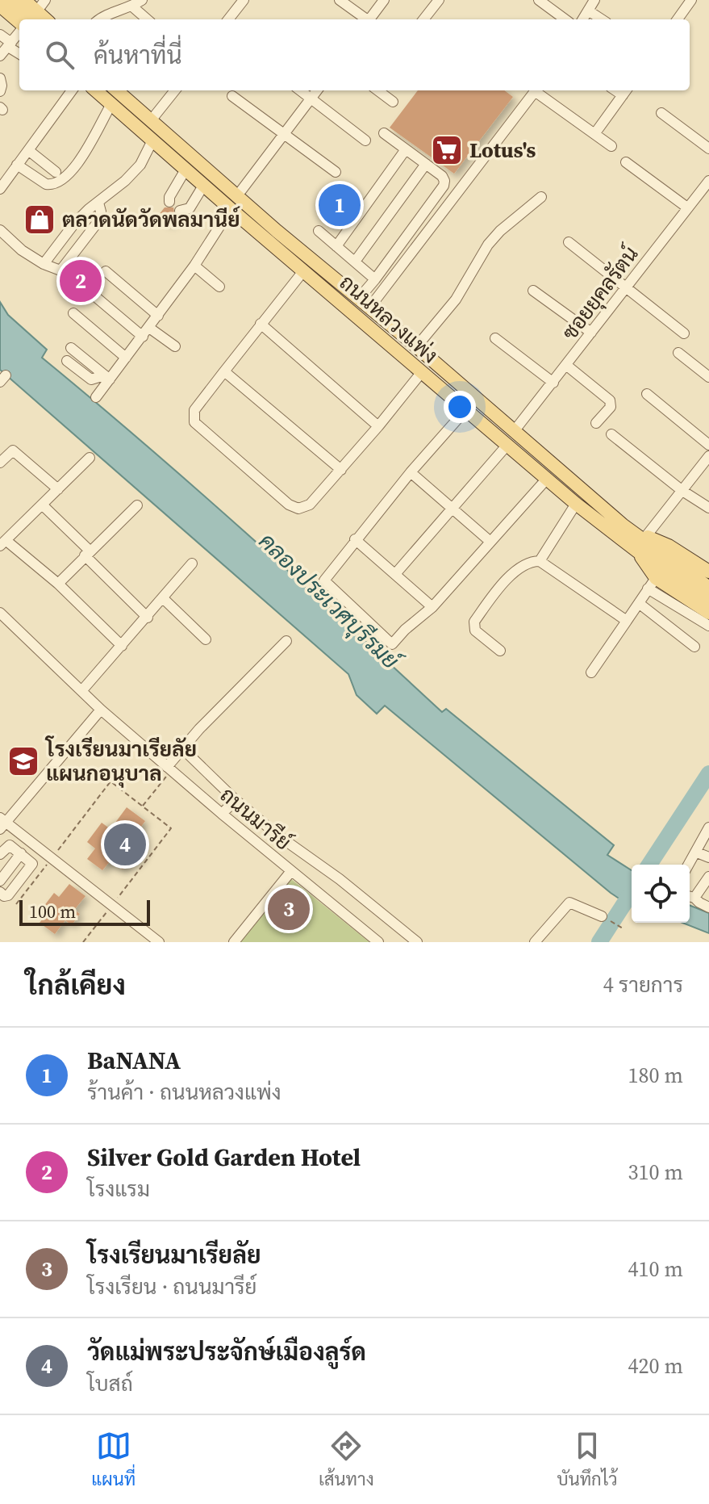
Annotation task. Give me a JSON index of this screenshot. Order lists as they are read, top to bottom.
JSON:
{
  "streets": {
    "main road": ["ถนนหลวงแพ่ง"],
    "street": ["ซอยยุคลรัตน์", "ถนนมารีย์"]
  },
  "crossings": [
    ["ซอยยุคลรัตน์", "ถนนหลวงแพ่ง"]
  ],
  "water": ["คลองประเวศบุรีรมย์"],
  "places": {
    "supermarket": ["Lotus's"],
    "shop": ["ตลาดนัดวัดพลมานีย์"],
    "school or university": ["โรงเรียนมาเรียลัย แผนกอนุบาล"]
  },
  "scale_bar": "100 m",
  "page": {
    "search": "ค้นหาที่นี่",
    "pins": [
      "1",
      "2",
      "4",
      "3"
    ],
    "scale": "100 m",
    "heading": ["ใกล้เคียง", "4 รายการ"],
    "list": [
      {
        "mark": "1",
        "name": "BaNANA",
        "note": "ร้านค้า · ถนนหลวงแพ่ง",
        "value": "180 m"
      },
      {
        "mark": "2",
        "name": "Silver Gold Garden Hotel",
        "note": "โรงแรม",
        "value": "310 m"
      },
      {
        "mark": "3",
        "name": "โรงเรียนมาเรียลัย",
        "note": "โรงเรียน · ถนนมารีย์",
        "value": "410 m"
      },
      {
        "mark": "4",
        "name": "วัดแม่พระประจักษ์เมืองลูร์ด",
        "note": "โบสถ์",
        "value": "420 m"
      }
    ],
    "nav": ["แผนที่", "เส้นทาง", "บันทึกไว้"]
  }
}
